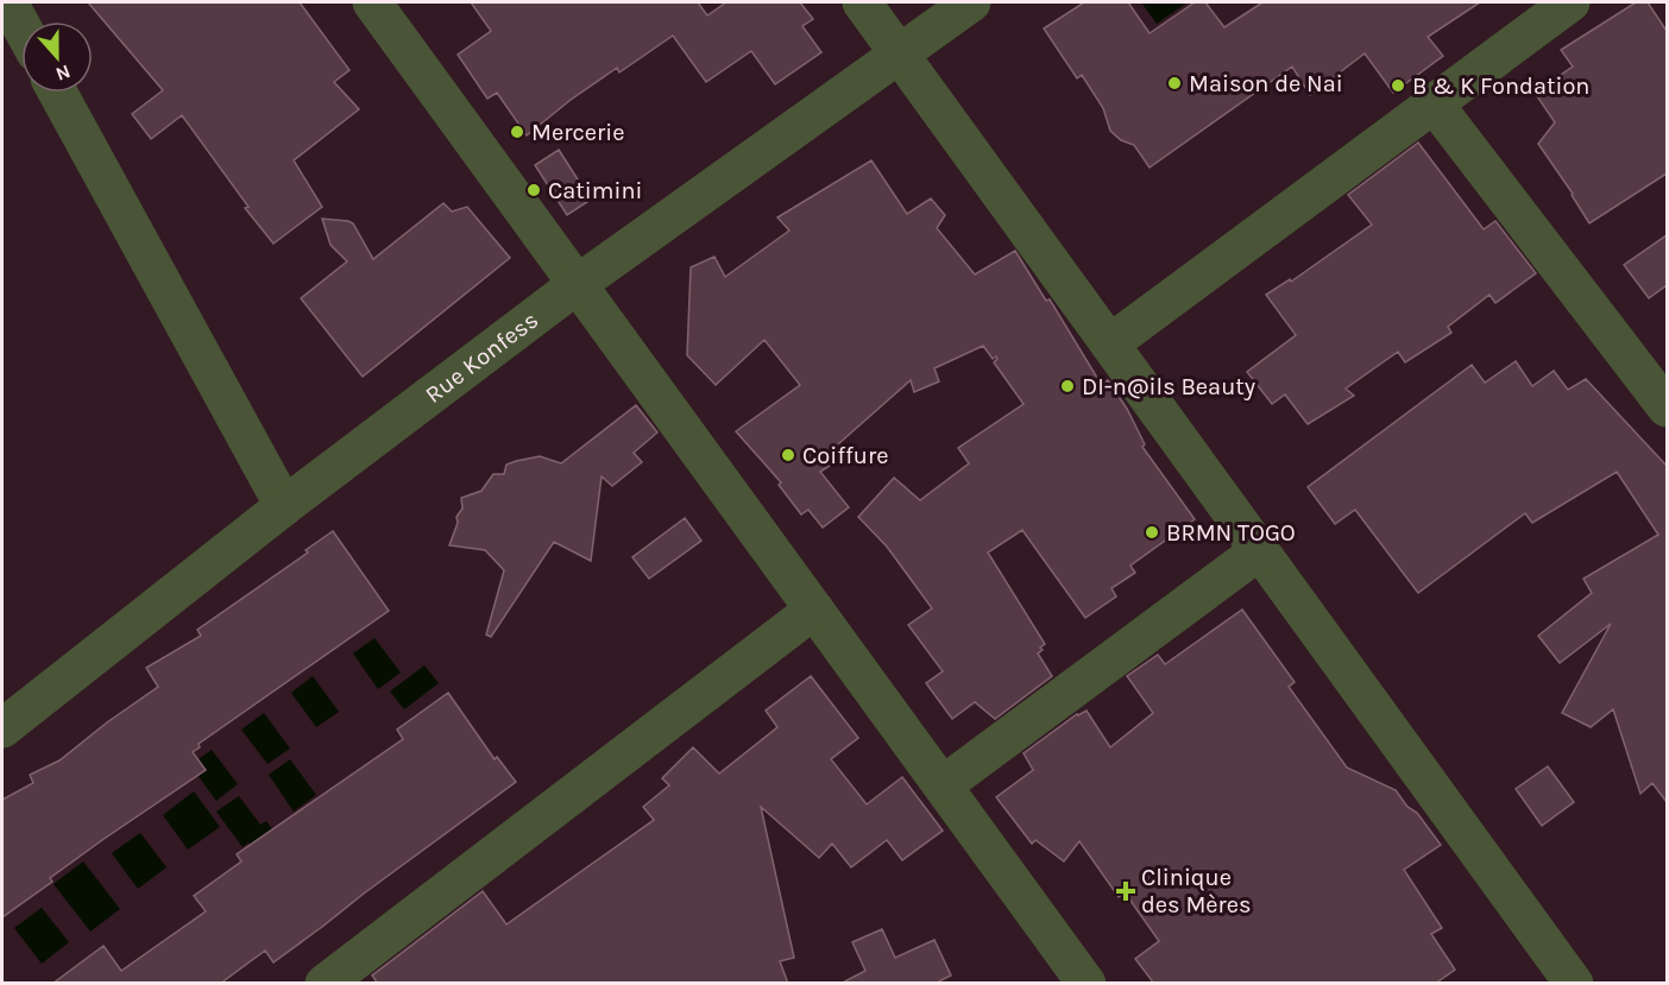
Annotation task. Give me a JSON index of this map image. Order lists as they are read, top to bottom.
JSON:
{
  "streets": {
    "street": ["Rue Konfess"]
  },
  "places": {
    "other": [
      "Maison de Nai",
      "B & K Fondation",
      "Mercerie",
      "Catimini",
      "DI-n@ils Beauty",
      "Coiffure",
      "BRMN TOGO"
    ],
    "health": ["Clinique des Mères"]
  },
  "north": "bottom"
}
